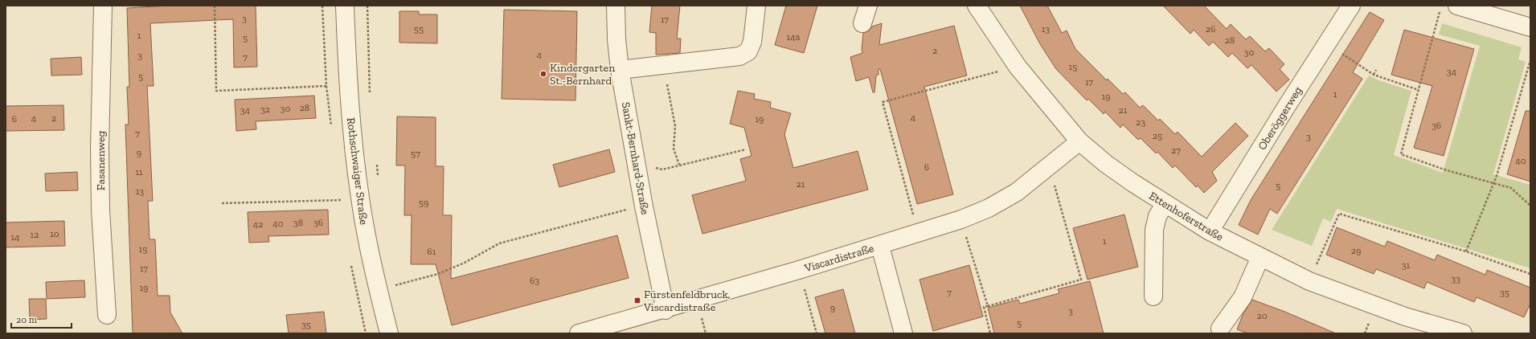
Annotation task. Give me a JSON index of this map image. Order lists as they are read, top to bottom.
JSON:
{
  "streets": {
    "street": [
      "Oberöggerweg",
      "Sankt-Bernhard-Straße",
      "Fasanenweg",
      "Rothschwaiger Straße",
      "Ettenhoferstraße",
      "Viscardistraße"
    ]
  },
  "crossings": [
    ["Oberöggerweg", "Ettenhoferstraße"],
    ["Sankt-Bernhard-Straße", "Viscardistraße"],
    ["Ettenhoferstraße", "Viscardistraße"]
  ],
  "places": {
    "other": ["Kindergarten St.-Bernhard"],
    "transit": ["Fürstenfeldbruck, Viscardistraße"]
  },
  "house_numbers": [
    "3",
    "17",
    "55",
    "13",
    "26",
    "1",
    "14a",
    "5",
    "28",
    "2",
    "30",
    "4",
    "3",
    "7",
    "15",
    "34",
    "5",
    "17",
    "1",
    "19",
    "28",
    "30",
    "32",
    "34",
    "21",
    "4",
    "4",
    "2",
    "6",
    "19",
    "23",
    "36",
    "7",
    "25",
    "3",
    "27",
    "9",
    "57",
    "40",
    "6",
    "11",
    "21",
    "5",
    "13",
    "59",
    "38",
    "36",
    "40",
    "42",
    "10",
    "12",
    "14",
    "1",
    "15",
    "29",
    "61",
    "31",
    "17",
    "33",
    "63",
    "19",
    "7",
    "35",
    "9",
    "3",
    "20",
    "5",
    "35"
  ],
  "scale_bar": "20 m"
}
